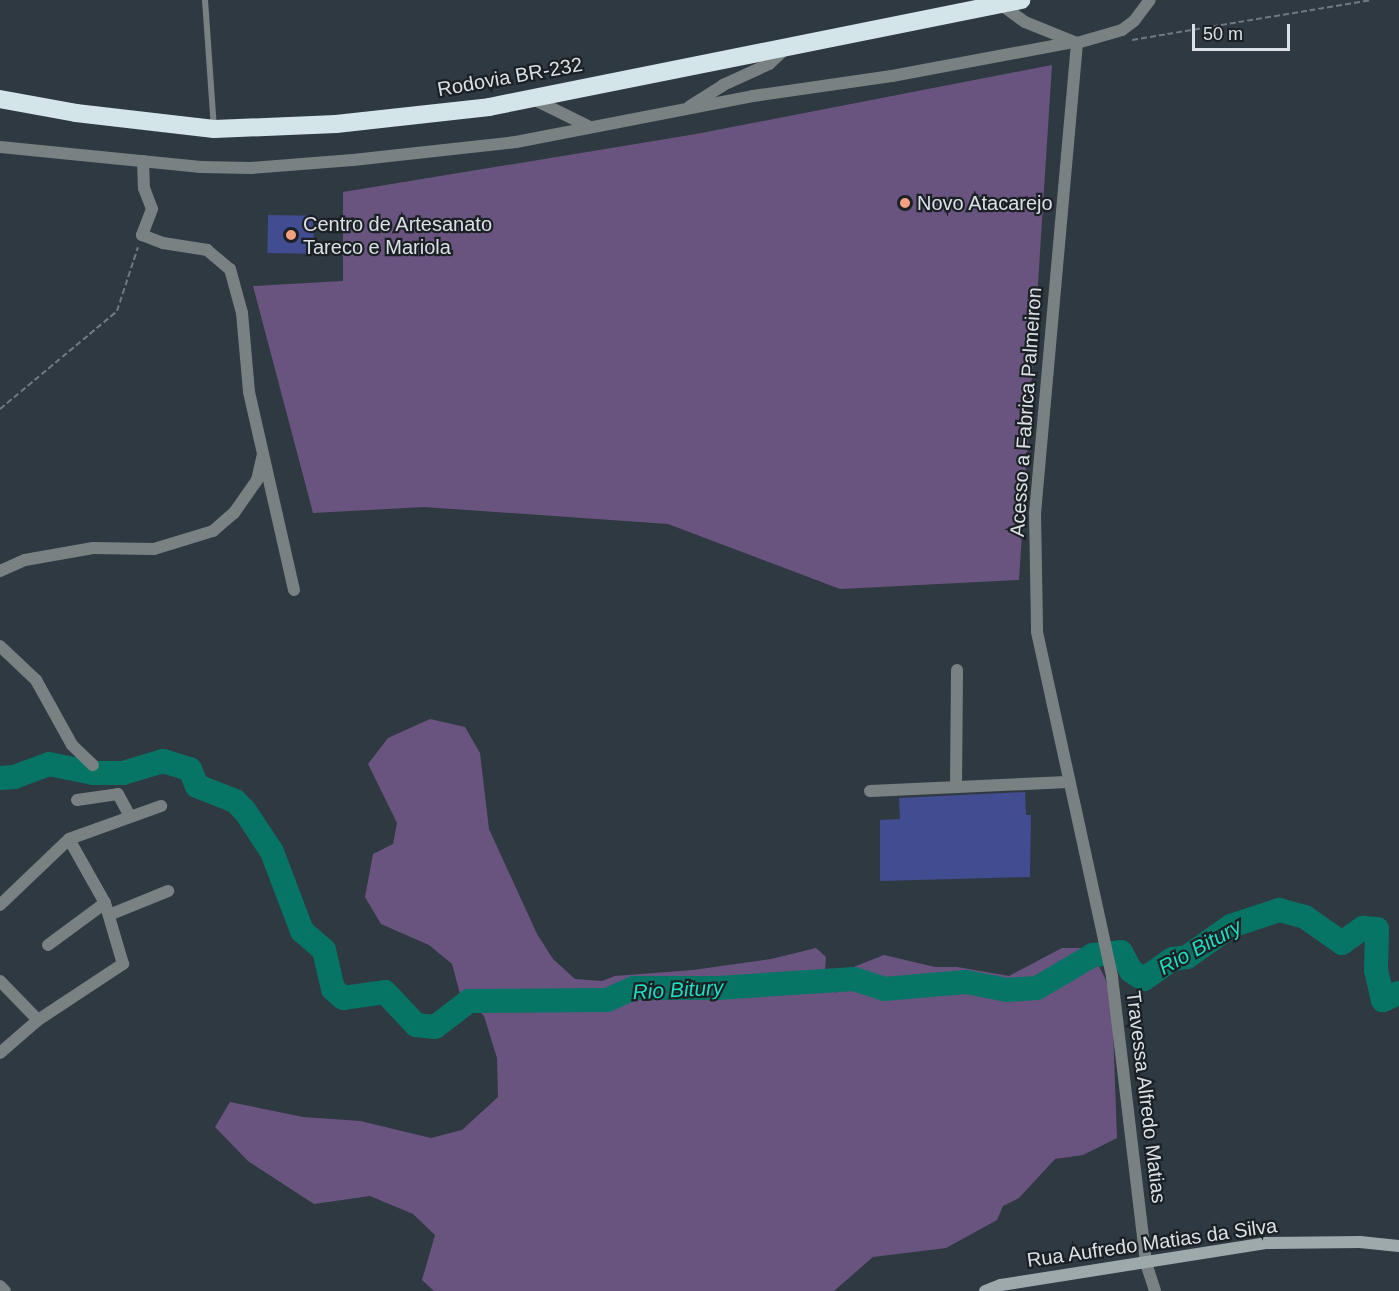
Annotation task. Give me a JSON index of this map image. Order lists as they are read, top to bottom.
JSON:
{
  "streets": {
    "highway": ["Rodovia BR-232"],
    "main road": ["Rua Aufredo Matias da Silva"],
    "street": ["Acesso a Fabrica Palmeiron", "Travessa Alfredo Matias"]
  },
  "crossings": [
    ["Acesso a Fabrica Palmeiron", "Travessa Alfredo Matias"],
    ["Travessa Alfredo Matias", "Rua Aufredo Matias da Silva"]
  ],
  "water": ["Rio Bitury"],
  "places": ["Novo Atacarejo", "Centro de Artesanato Tareco e Mariola"],
  "scale_bar": "50 m"
}
